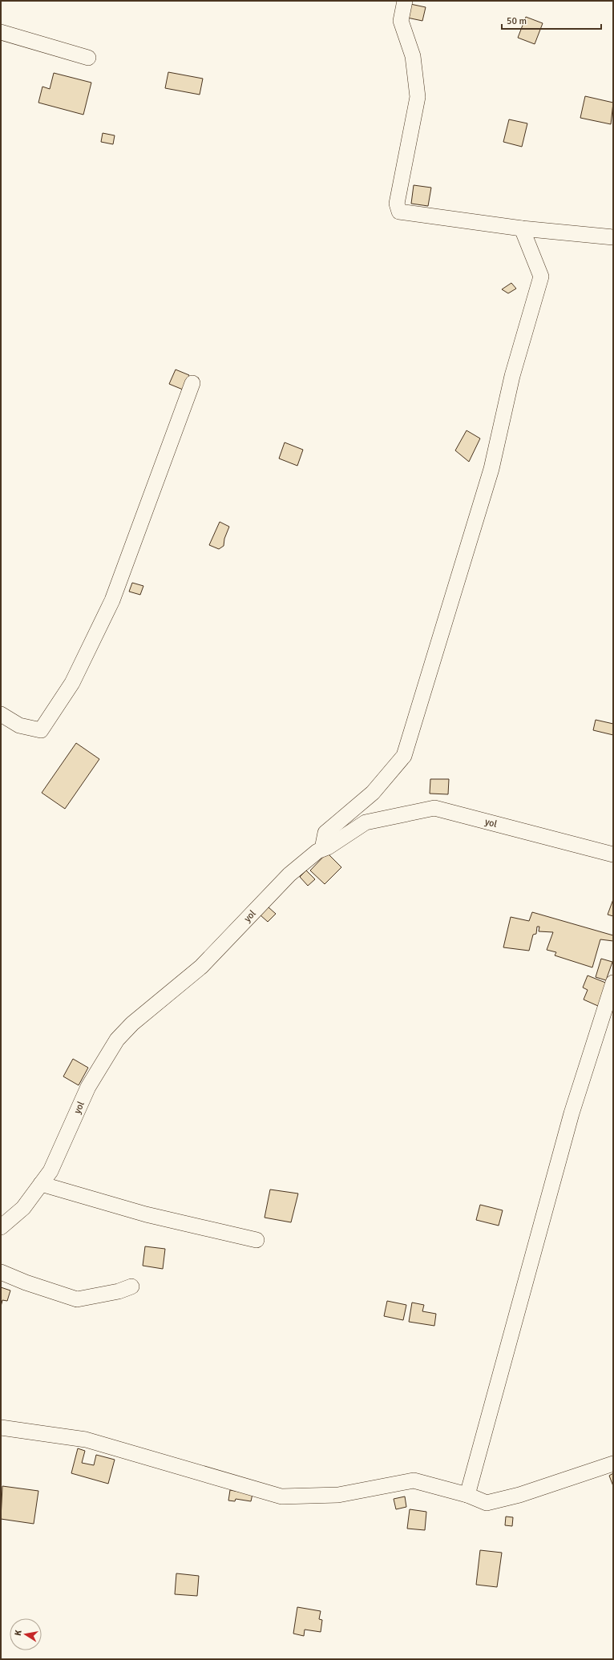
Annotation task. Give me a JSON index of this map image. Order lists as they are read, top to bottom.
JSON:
{
  "streets": {
    "street": ["yol"]
  },
  "scale_bar": "50 m",
  "north": "left"
}
